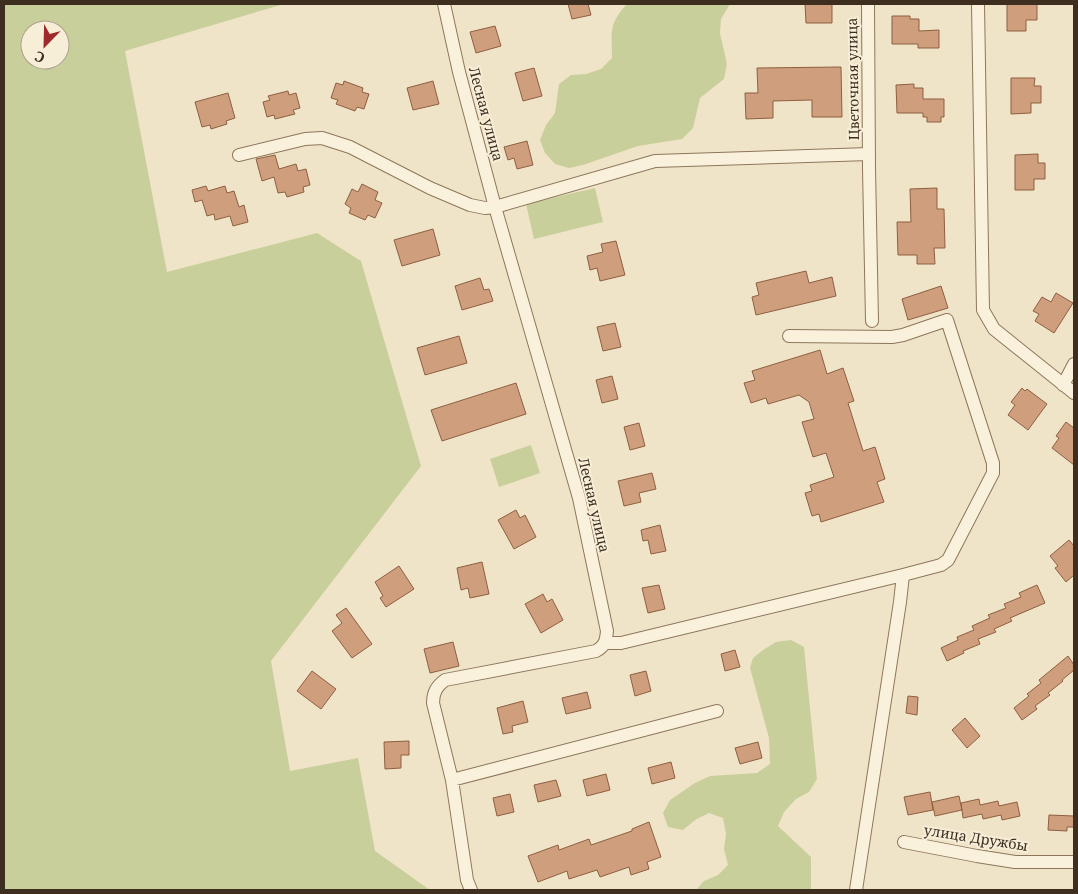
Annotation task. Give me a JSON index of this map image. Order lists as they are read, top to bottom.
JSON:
{
  "streets": {
    "street": ["Цветочная улица", "Лесная улица", "улица Дружбы"]
  },
  "north": "bottom left"
}
